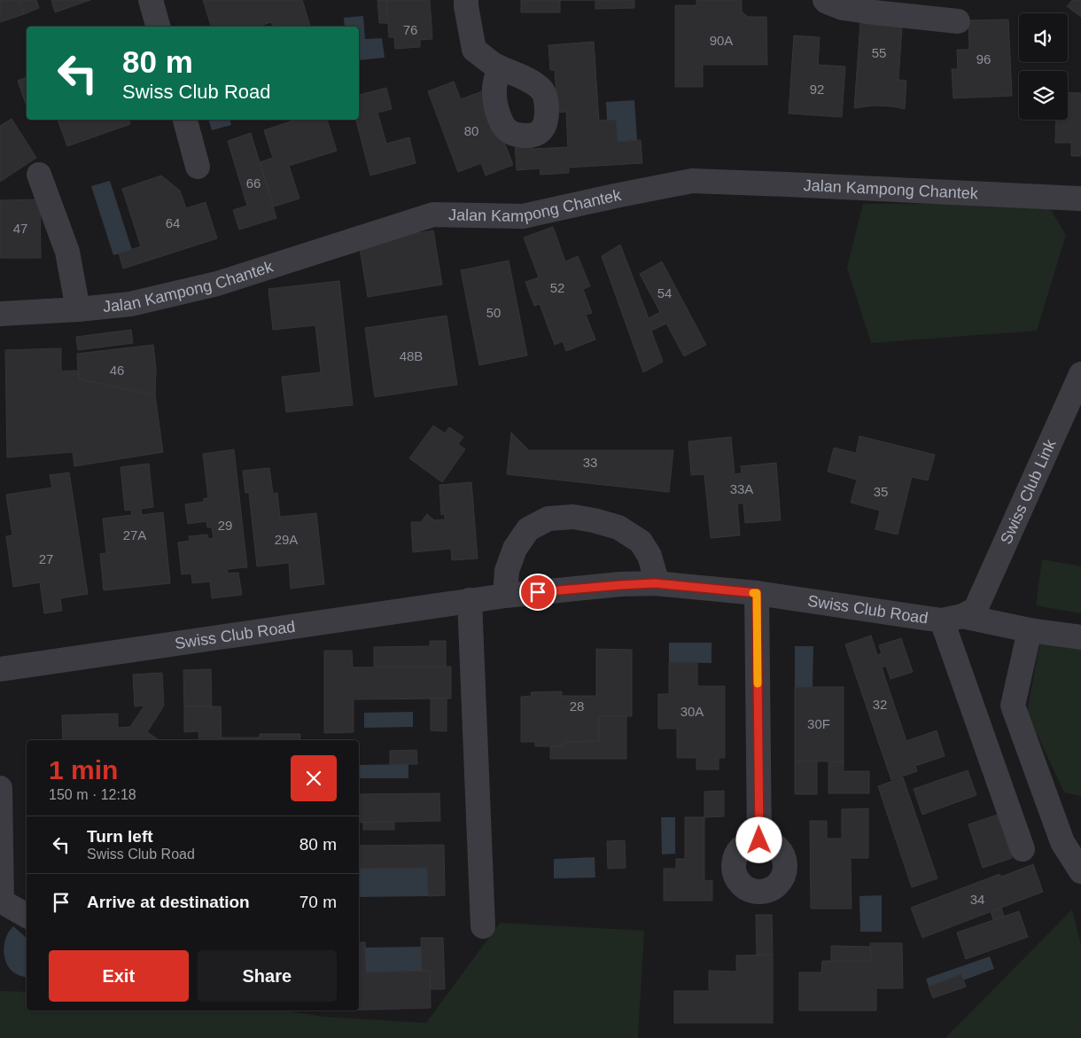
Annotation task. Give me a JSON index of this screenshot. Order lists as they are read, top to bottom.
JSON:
{
  "streets": {
    "street": ["Jalan Kampong Chantek", "Swiss Club Link", "Swiss Club Road"]
  },
  "crossings": [
    ["Swiss Club Link", "Swiss Club Road"]
  ],
  "house_numbers": [
    "76",
    "90A",
    "55",
    "96",
    "92",
    "80",
    "66",
    "64",
    "47",
    "52",
    "54",
    "50",
    "48B",
    "46",
    "33",
    "33A",
    "35",
    "29",
    "27A",
    "29A",
    "27",
    "32",
    "28",
    "30A",
    "30F",
    "34"
  ],
  "page": {
    "turn": ["80 m", "Swiss Club Road"],
    "heading": ["1 min", "150 m · 12:18"],
    "list": [
      {
        "name": "Turn left",
        "note": "Swiss Club Road",
        "value": "80 m"
      },
      {
        "name": "Arrive at destination",
        "value": "70 m"
      }
    ],
    "buttons": ["Exit", "Share"]
  }
}
